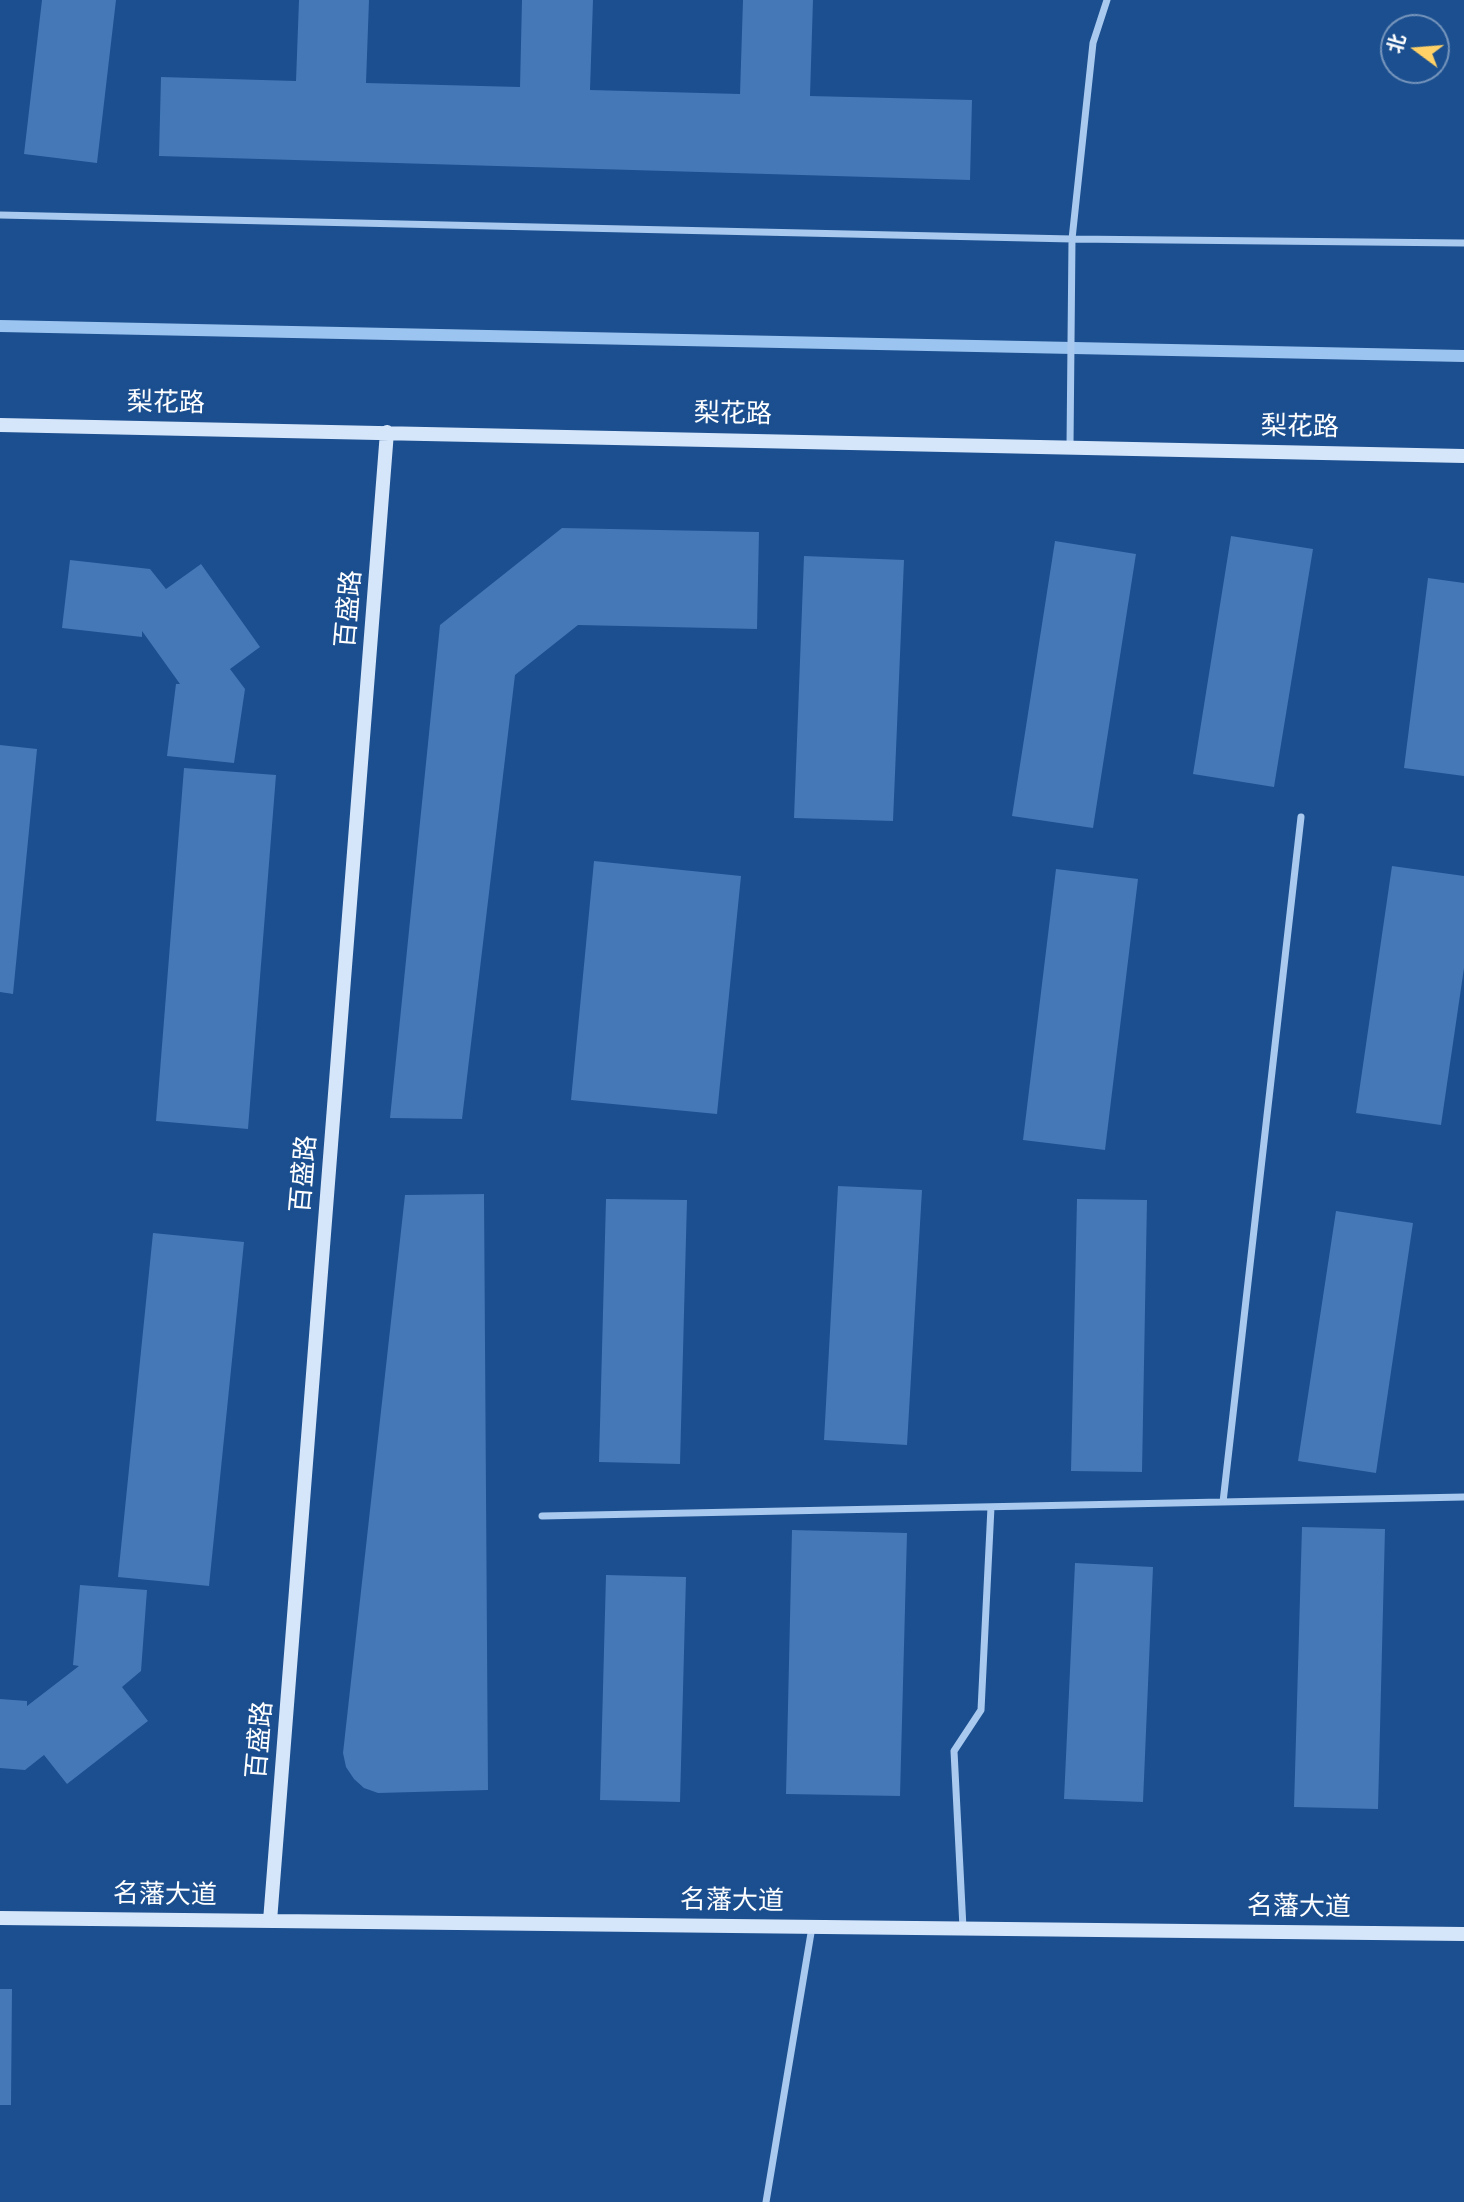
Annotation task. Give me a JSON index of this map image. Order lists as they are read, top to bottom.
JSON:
{
  "streets": {
    "main road": ["梨花路", "百盛路", "名藩大道"]
  },
  "crossings": [
    ["梨花路", "百盛路"],
    ["百盛路", "名藩大道"]
  ],
  "north": "left"
}
